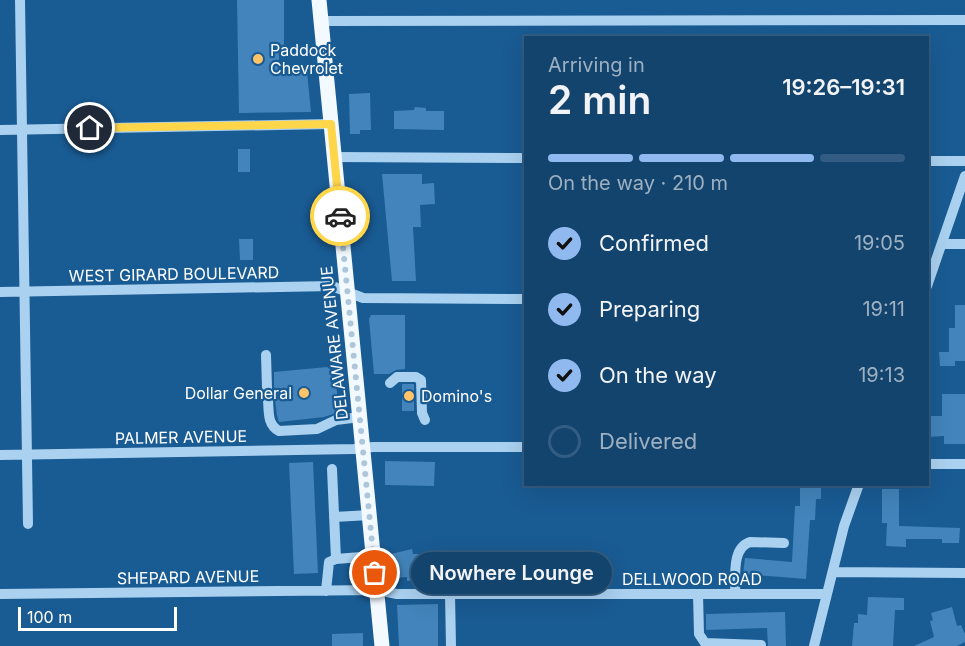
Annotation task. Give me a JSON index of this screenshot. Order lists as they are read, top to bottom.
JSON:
{
  "streets": {
    "main road": ["DELAWARE AVENUE"],
    "street": [
      "WEST GIRARD BOULEVARD",
      "PALMER AVENUE",
      "SHEPARD AVENUE",
      "DELLWOOD ROAD"
    ]
  },
  "crossings": [
    ["WEST GIRARD BOULEVARD", "DELAWARE AVENUE"],
    ["DELAWARE AVENUE", "PALMER AVENUE"],
    ["DELAWARE AVENUE", "SHEPARD AVENUE"],
    ["DELAWARE AVENUE", "DELLWOOD ROAD"],
    ["SHEPARD AVENUE", "DELLWOOD ROAD"]
  ],
  "places": [
    "Paddock Chevrolet",
    "Dollar General",
    "Domino's",
    "Nowhere Lounge"
  ],
  "scale_bar": "100 m",
  "page": {
    "heading": ["2 min", "Arriving in", "19:26–19:31"],
    "bar": "On the way · 210 m",
    "list": [
      ["Confirmed", "19:05"],
      ["Preparing", "19:11"],
      ["On the way", "19:13"],
      "Delivered"
    ],
    "bubble": "Nowhere Lounge",
    "scale": "100 m"
  }
}
